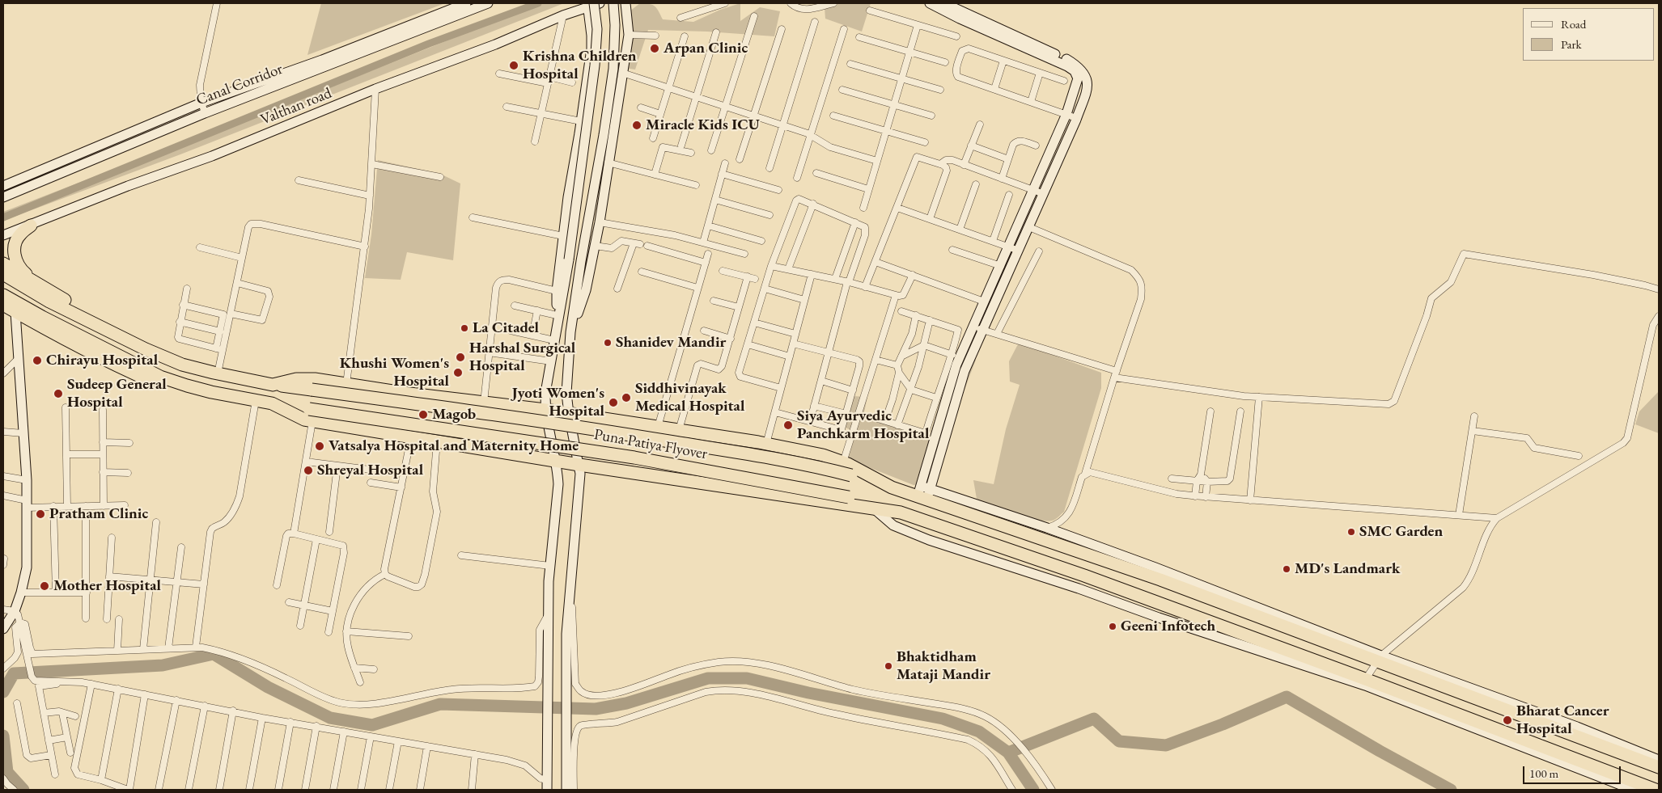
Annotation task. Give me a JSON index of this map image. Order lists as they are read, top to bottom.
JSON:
{
  "streets": {
    "highway": ["Puna Patiya Flyover"],
    "street": ["Canal Corridor", "Valthan road"]
  },
  "places": [
    "Arpan Clinic",
    "Krishna Children Hospital",
    "Miracle Kids ICU",
    "La Citadel",
    "Shanidev Mandir",
    "Harshal Surgical Hospital",
    "Chirayu Hospital",
    "Khushi Women's Hospital",
    "Sudeep General Hospital",
    "Siddhivinayak Medical Hospital",
    "Jyoti Women's Hospital",
    "Magob",
    "Siya Ayurvedic Panchkarm Hospital",
    "Vatsalya Hospital and Maternity Home",
    "Shreyal Hospital",
    "Pratham Clinic",
    "SMC Garden",
    "MD's Landmark",
    "Mother Hospital",
    "Geeni Infotech",
    "Bhaktidham Mataji Mandir",
    "Bharat Cancer Hospital"
  ],
  "legend": ["Road", "Park"],
  "scale_bar": "100 m"
}
